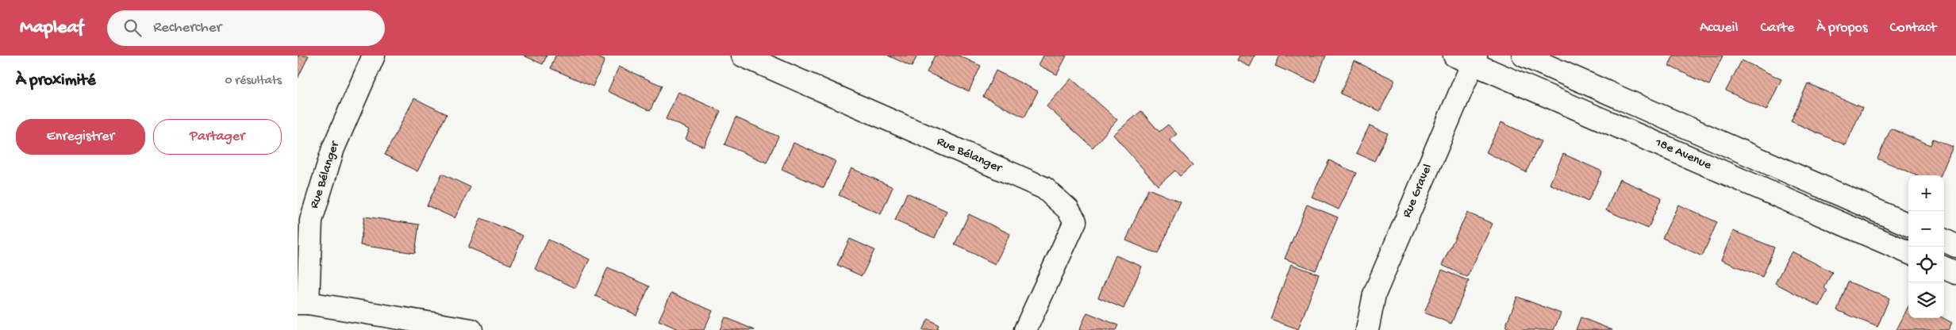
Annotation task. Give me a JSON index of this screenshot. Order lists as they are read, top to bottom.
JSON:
{
  "streets": {
    "street": ["18e Avenue", "Rue Bélanger", "Rue Gravel"]
  },
  "crossings": [
    ["18e Avenue", "Rue Gravel"]
  ],
  "page": {
    "header": "Mapleaf",
    "search": "Rechercher",
    "nav": [
      "Accueil",
      "Carte",
      "À propos",
      "Contact"
    ],
    "heading": ["À proximité", "0 résultats"],
    "buttons": ["Enregistrer", "Partager"],
    "map_buttons": ["+", "−"]
  }
}
